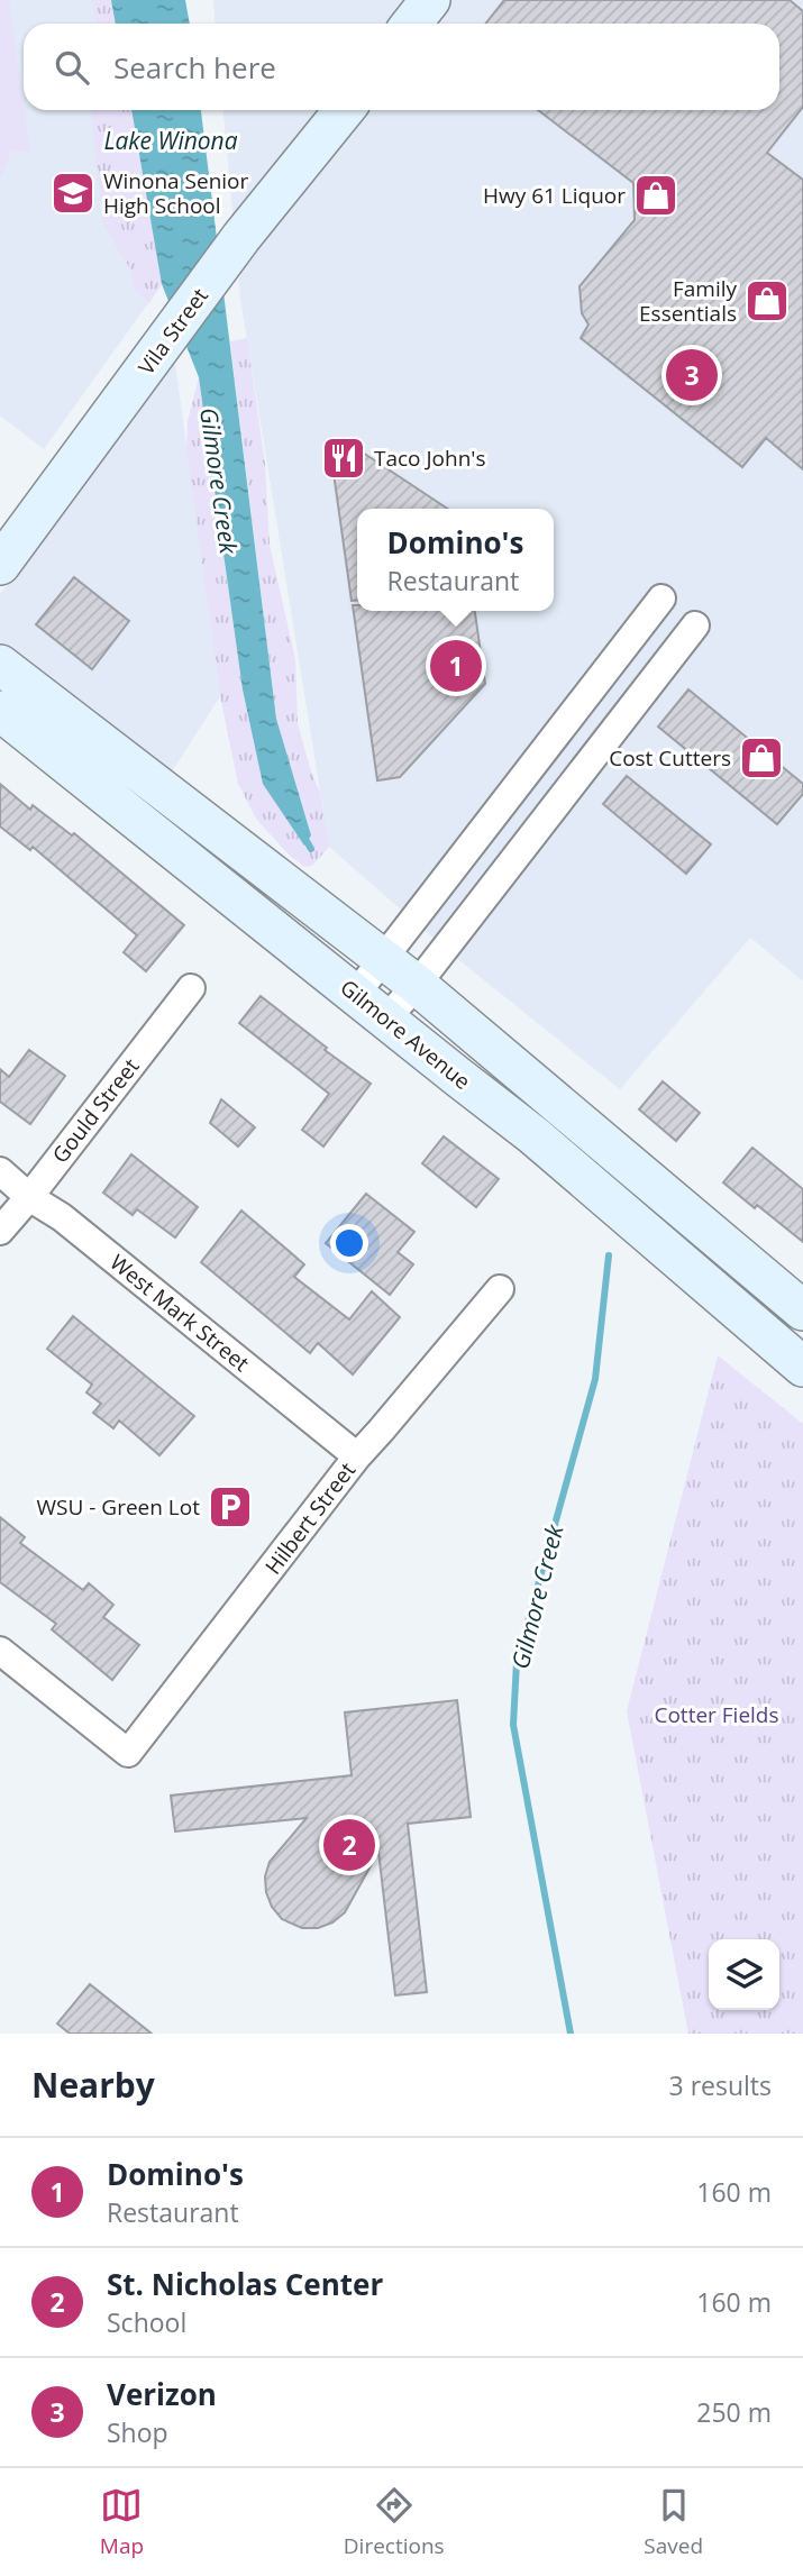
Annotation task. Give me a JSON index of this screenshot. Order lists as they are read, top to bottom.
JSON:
{
  "streets": {
    "street": [
      "Vila Street",
      "Gilmore Avenue",
      "Gould Street",
      "West Mark Street",
      "Hilbert Street"
    ]
  },
  "crossings": [
    ["Gould Street", "West Mark Street"],
    ["West Mark Street", "Hilbert Street"]
  ],
  "water": ["Lake Winona", "Gilmore Creek"],
  "parks": ["Cotter Fields"],
  "places": {
    "school or university": ["Winona Senior High School"],
    "shop": ["Hwy 61 Liquor", "Family Essentials", "Cost Cutters"],
    "restaurant": ["Taco John's"],
    "parking": ["WSU - Green Lot"]
  },
  "page": {
    "search": "Search here",
    "pins": ["3", "1", "2"],
    "popup": ["Domino's", "Restaurant"],
    "heading": ["Nearby", "3 results"],
    "list": [
      {
        "mark": "1",
        "name": "Domino's",
        "note": "Restaurant",
        "value": "160 m"
      },
      {
        "mark": "2",
        "name": "St. Nicholas Center",
        "note": "School",
        "value": "160 m"
      },
      {
        "mark": "3",
        "name": "Verizon",
        "note": "Shop",
        "value": "250 m"
      }
    ],
    "nav": ["Map", "Directions", "Saved"]
  }
}
